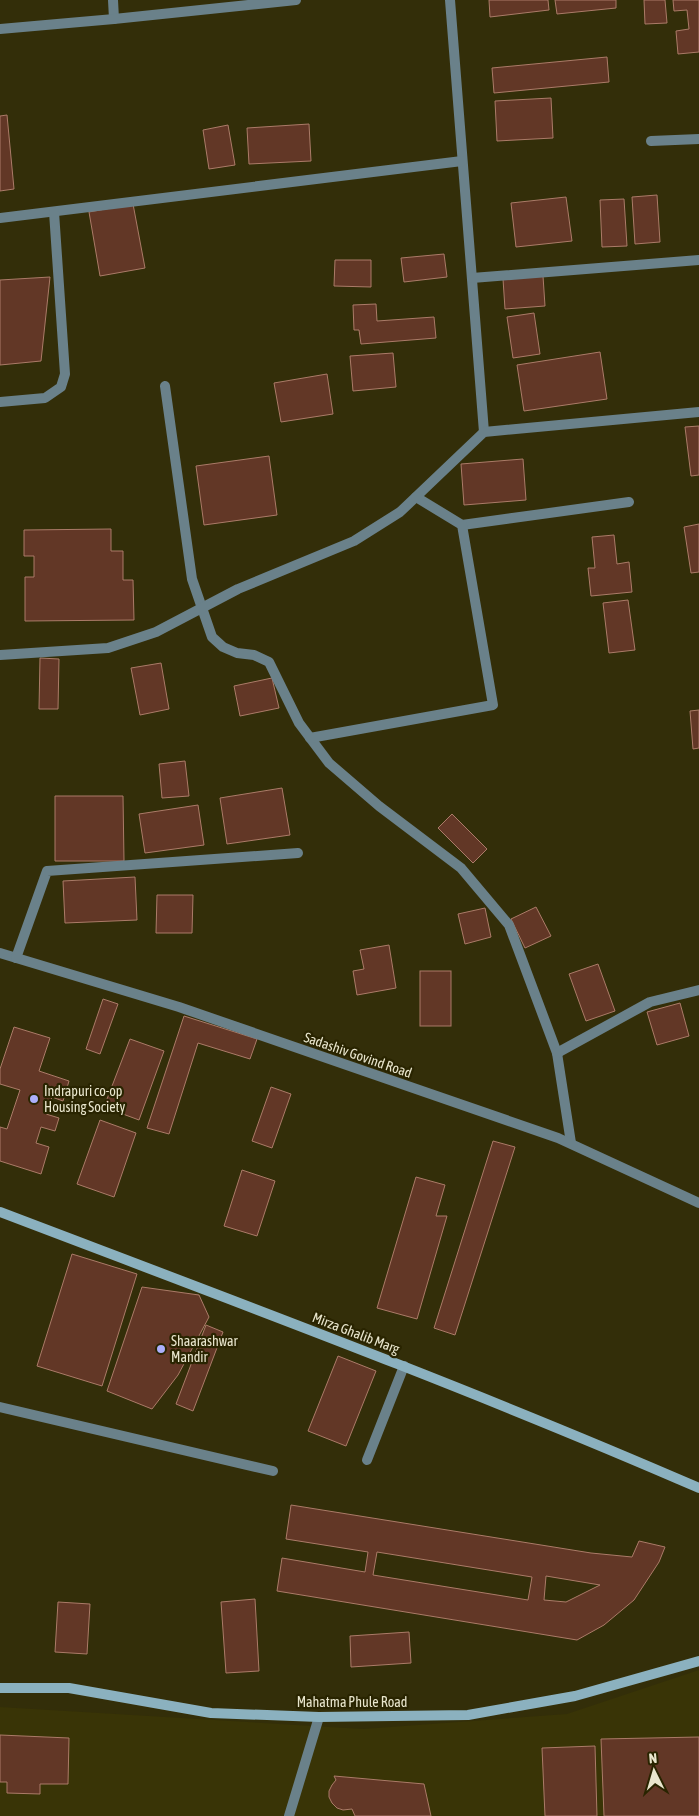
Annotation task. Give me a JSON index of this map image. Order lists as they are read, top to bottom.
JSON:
{
  "streets": {
    "street": ["Sadashiv Govind Road", "Mirza Ghalib Marg", "Mahatma Phule Road"]
  },
  "places": ["Indrapuri co-op Housing Society", "Shaarashwar Mandir"],
  "north": "top"
}
